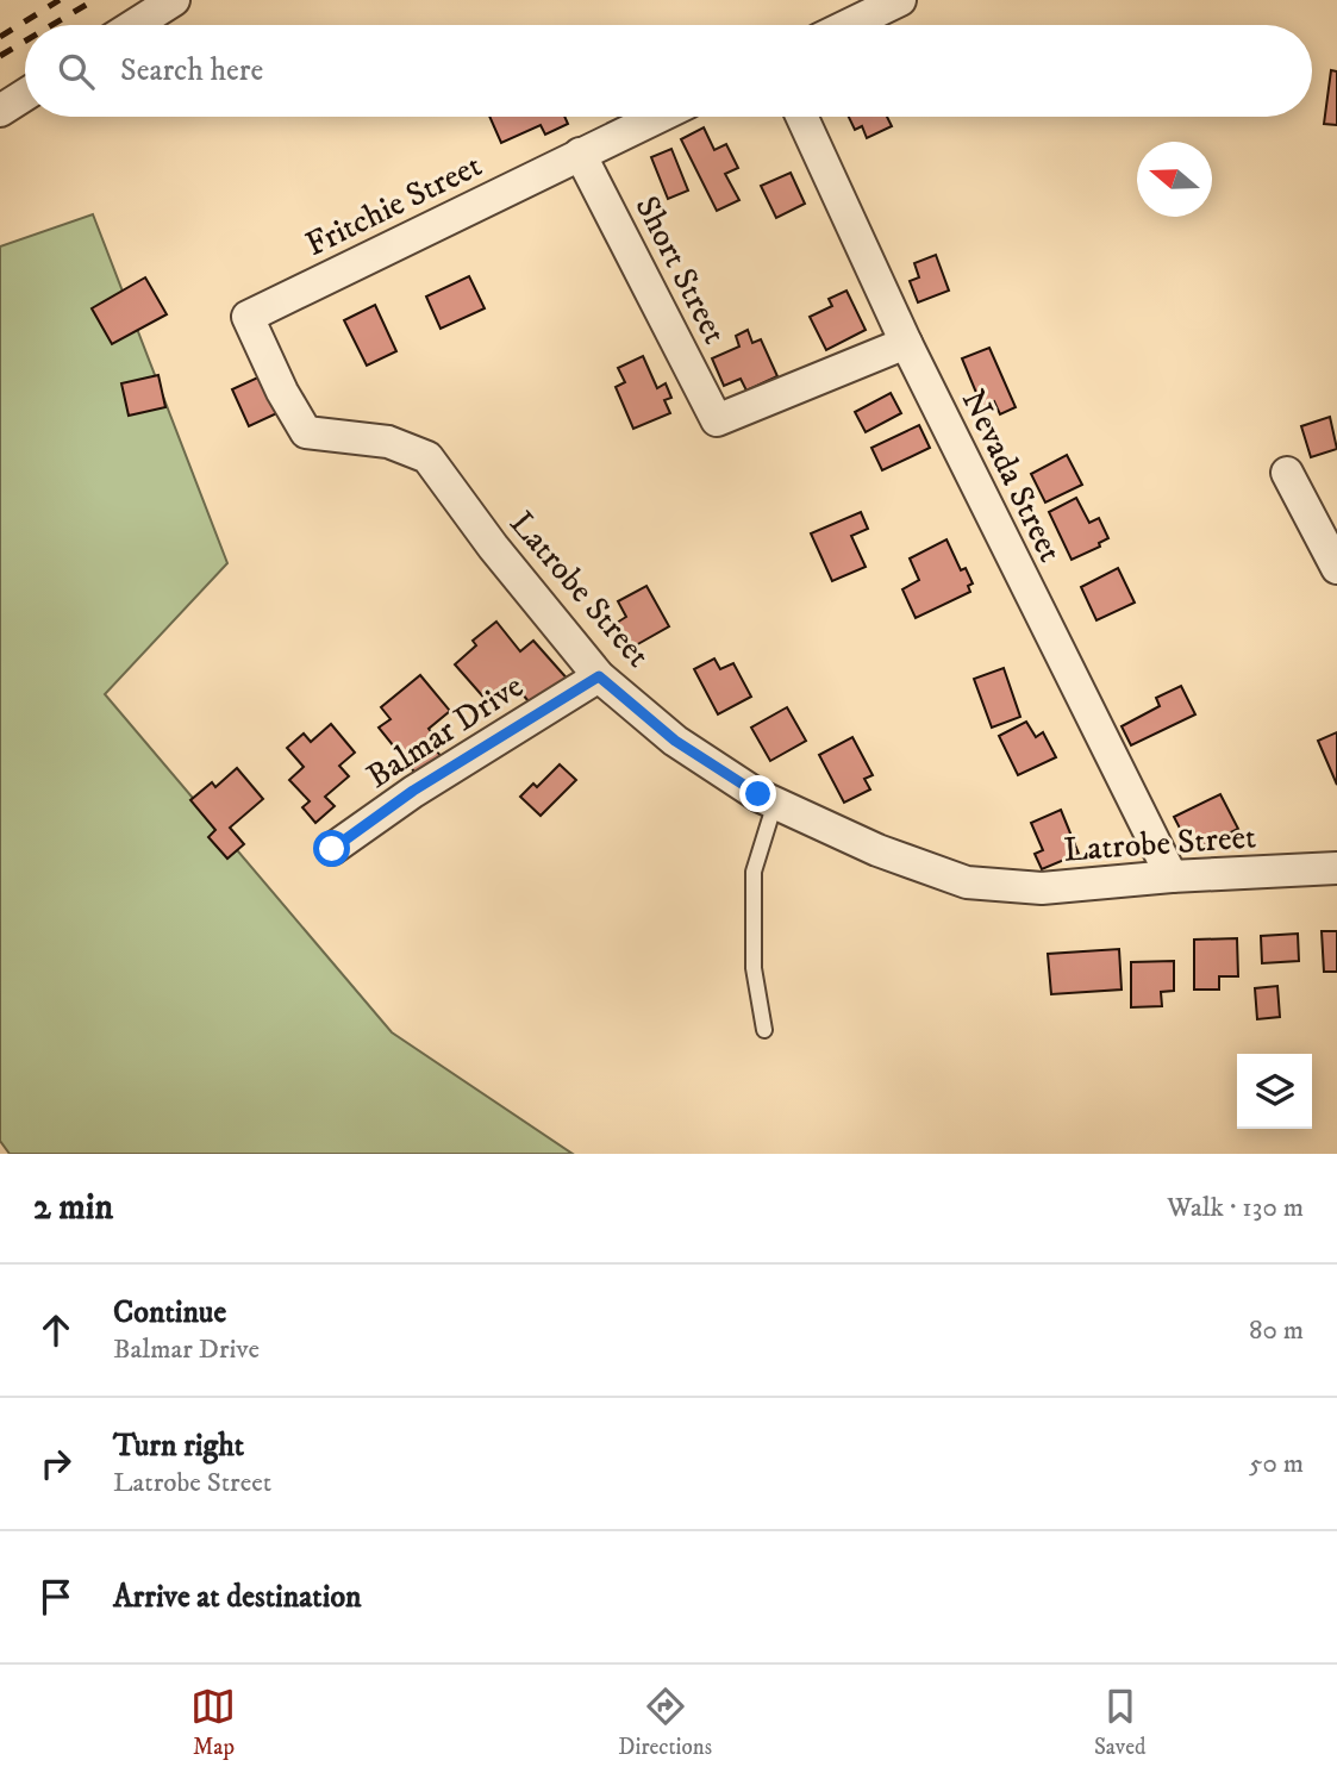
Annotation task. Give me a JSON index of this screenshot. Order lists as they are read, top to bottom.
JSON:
{
  "streets": {
    "street": [
      "Fritchie Street",
      "Short Street",
      "Nevada Street",
      "Latrobe Street",
      "Balmar Drive"
    ]
  },
  "crossings": [
    ["Fritchie Street", "Short Street"],
    ["Fritchie Street", "Latrobe Street"],
    ["Short Street", "Nevada Street"],
    ["Nevada Street", "Latrobe Street"],
    ["Latrobe Street", "Balmar Drive"]
  ],
  "north": "left",
  "page": {
    "search": "Search here",
    "heading": ["2 min", "Walk · 130 m"],
    "list": [
      ["Continue", "Balmar Drive", "80 m"],
      ["Turn right", "Latrobe Street", "50 m"],
      "Arrive at destination"
    ],
    "nav": ["Map", "Directions", "Saved"]
  }
}
